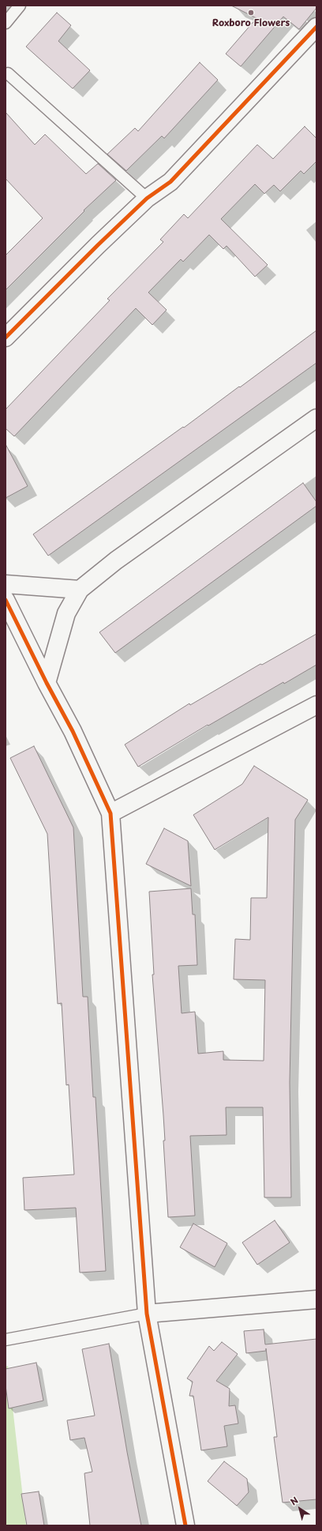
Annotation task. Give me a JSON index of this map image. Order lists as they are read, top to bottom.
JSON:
{
  "places": ["Roxboro Flowers"],
  "north": "top left"
}
